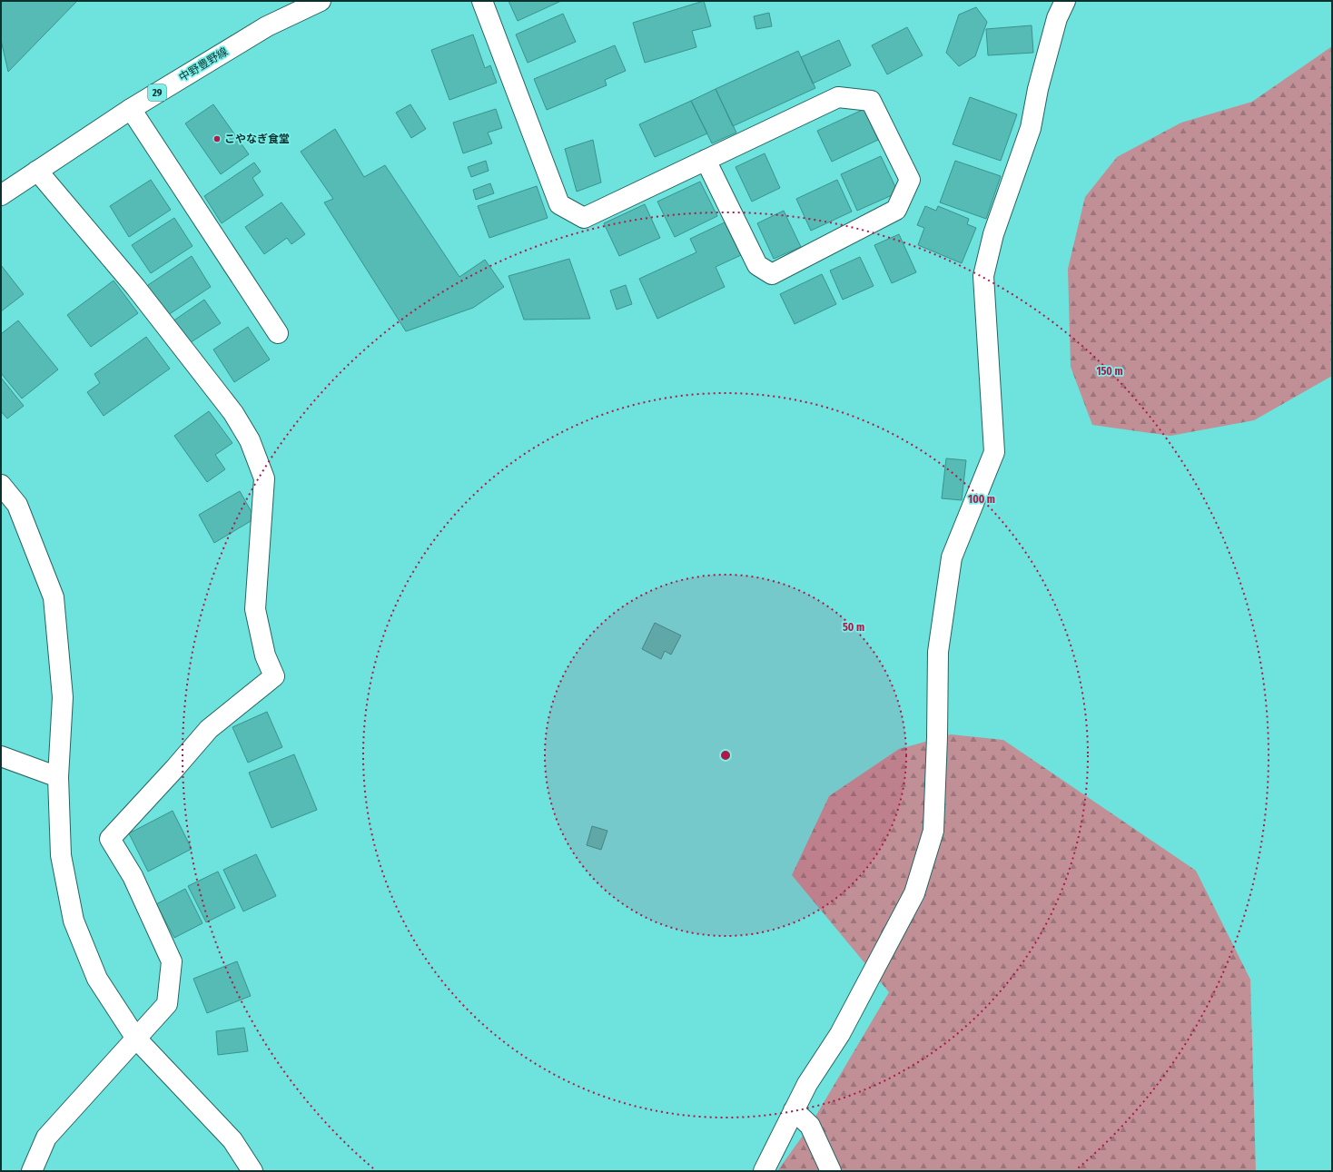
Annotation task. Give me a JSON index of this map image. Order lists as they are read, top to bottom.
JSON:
{
  "streets": {
    "street": ["中野豊野線", "29"]
  },
  "places": ["こやなぎ食堂"],
  "rings": ["150 m", "100 m", "50 m"]
}
